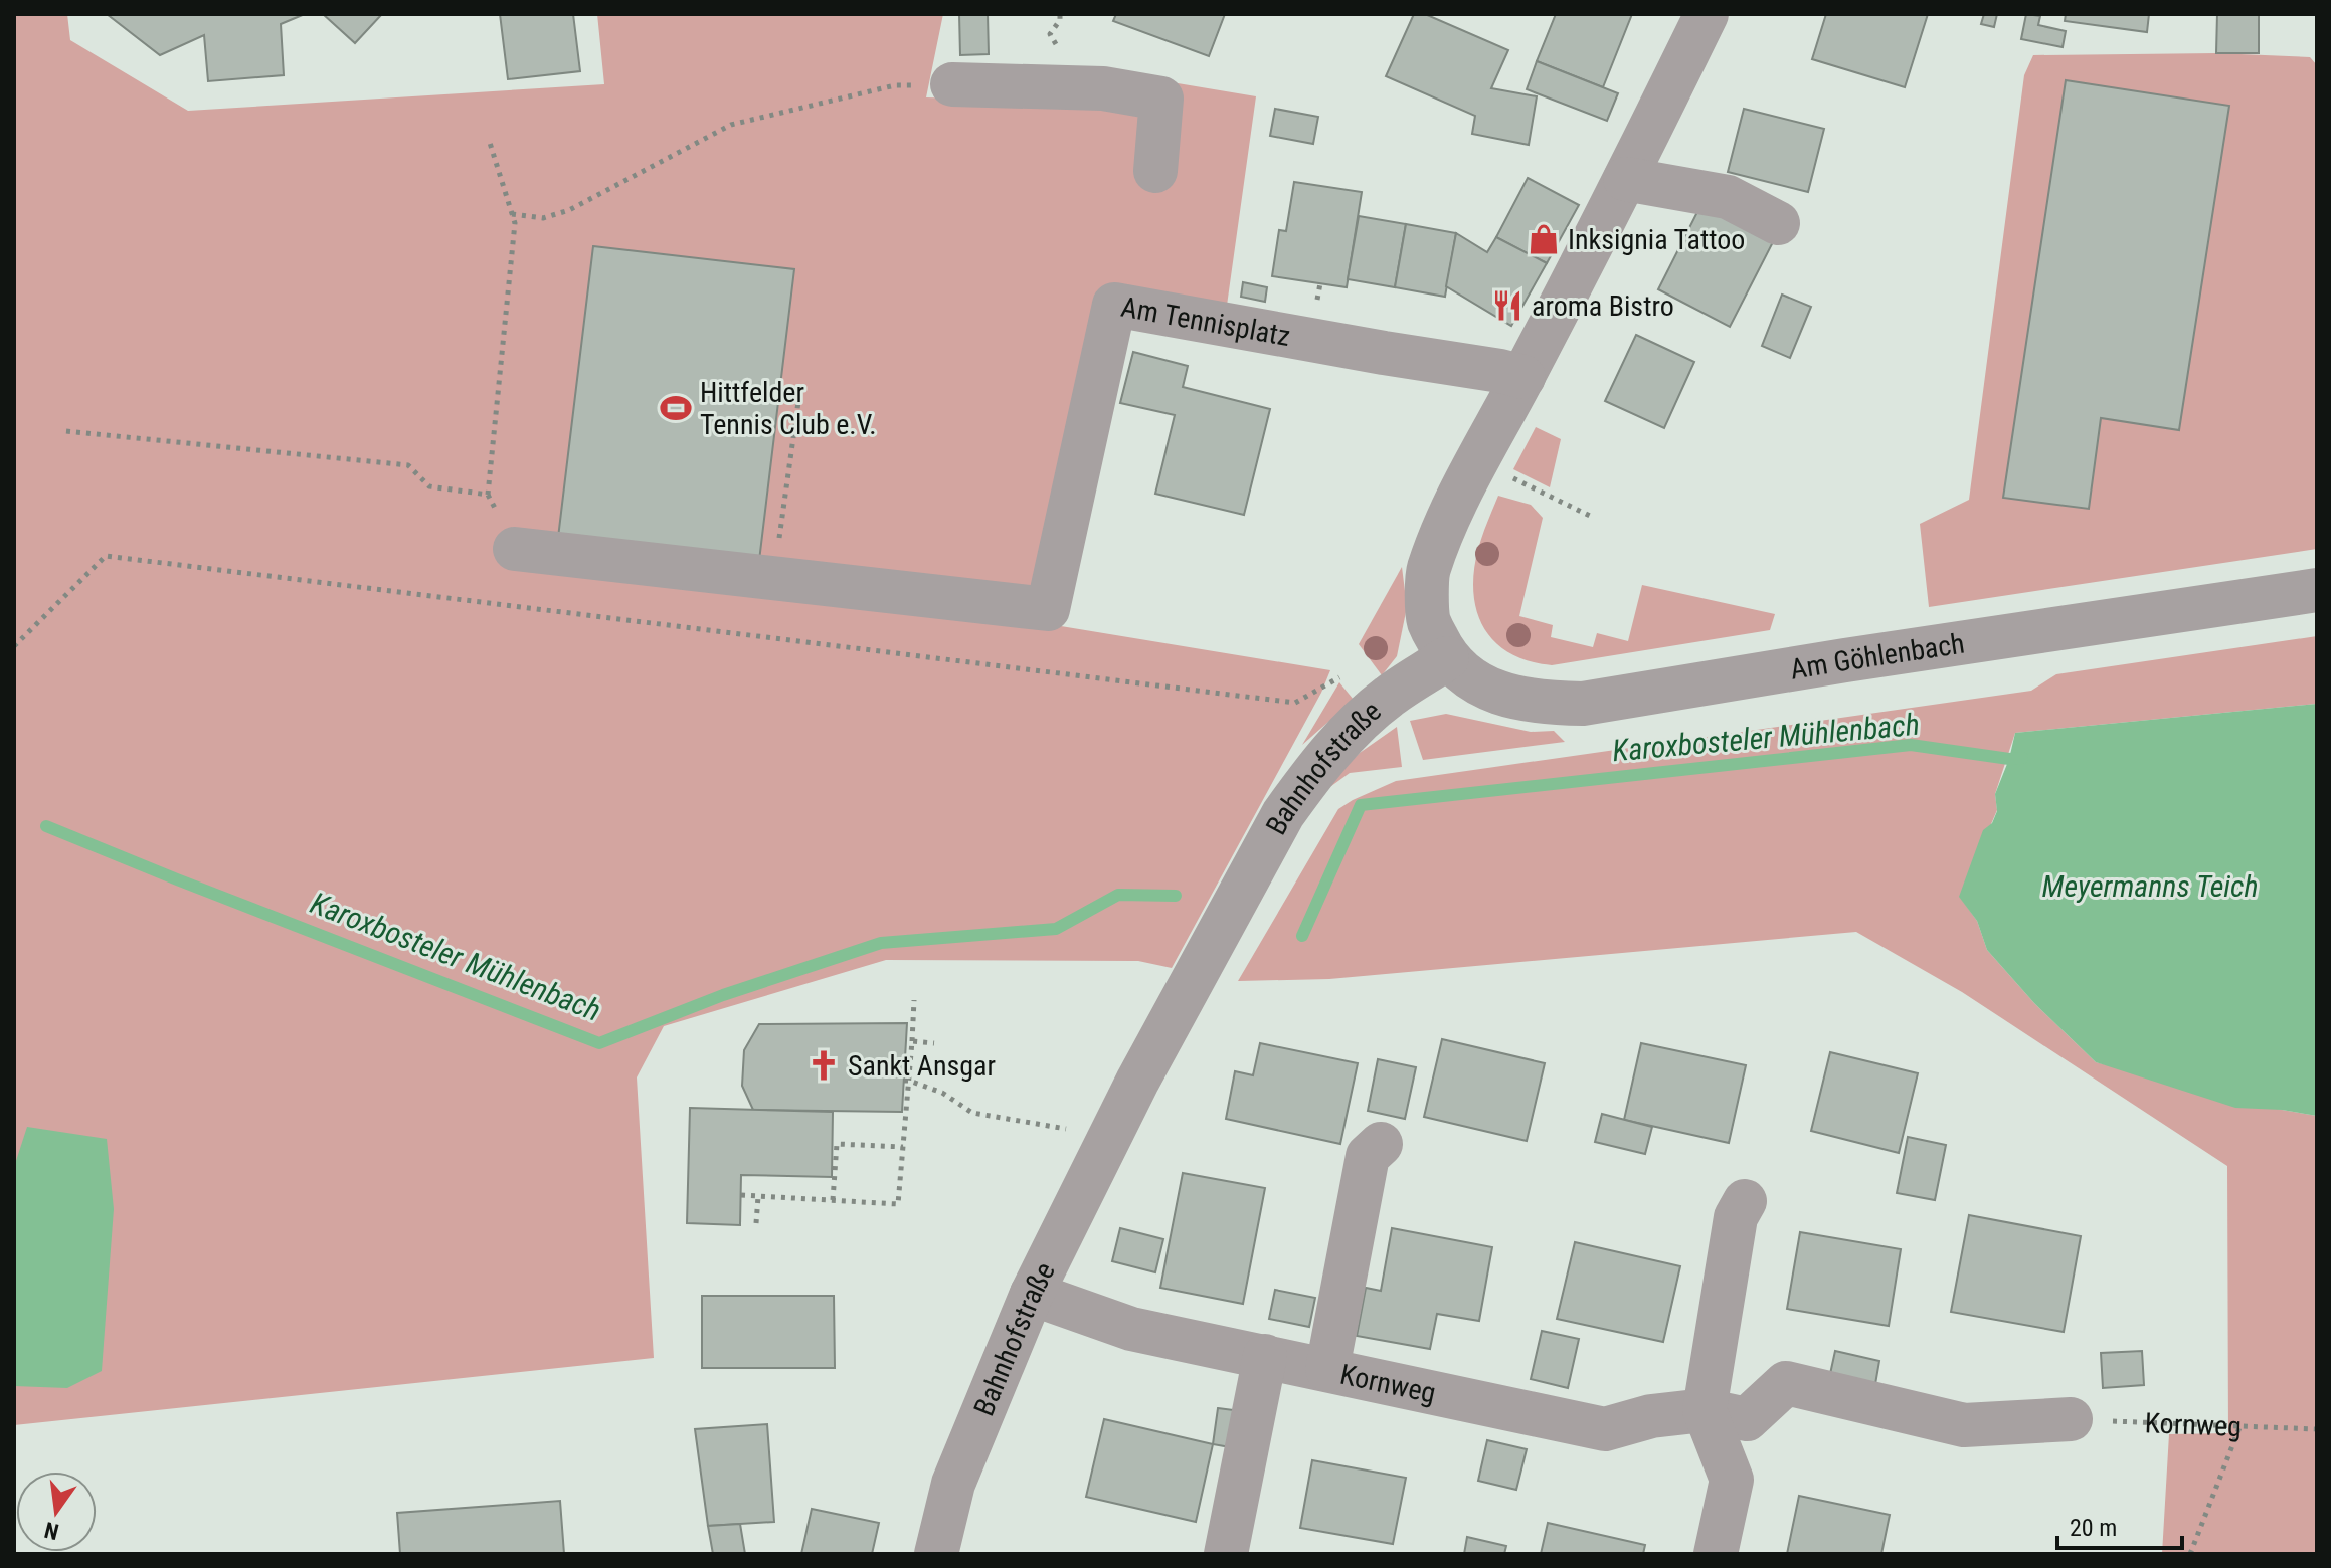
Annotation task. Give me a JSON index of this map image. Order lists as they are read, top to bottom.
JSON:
{
  "streets": {
    "street": [
      "Am Tennisplatz",
      "Am Göhlenbach",
      "Bahnhofstraße",
      "Kornweg"
    ]
  },
  "crossings": [
    ["Am Göhlenbach", "Bahnhofstraße"],
    ["Bahnhofstraße", "Kornweg"]
  ],
  "water": ["Karoxbosteler Mühlenbach", "Meyermanns Teich"],
  "places": {
    "shop": ["Inksignia Tattoo"],
    "restaurant": ["aroma Bistro"],
    "sports": ["Hittfelder Tennis Club e.V."],
    "church": ["Sankt Ansgar"]
  },
  "scale_bar": "20 m",
  "north": "bottom"
}
